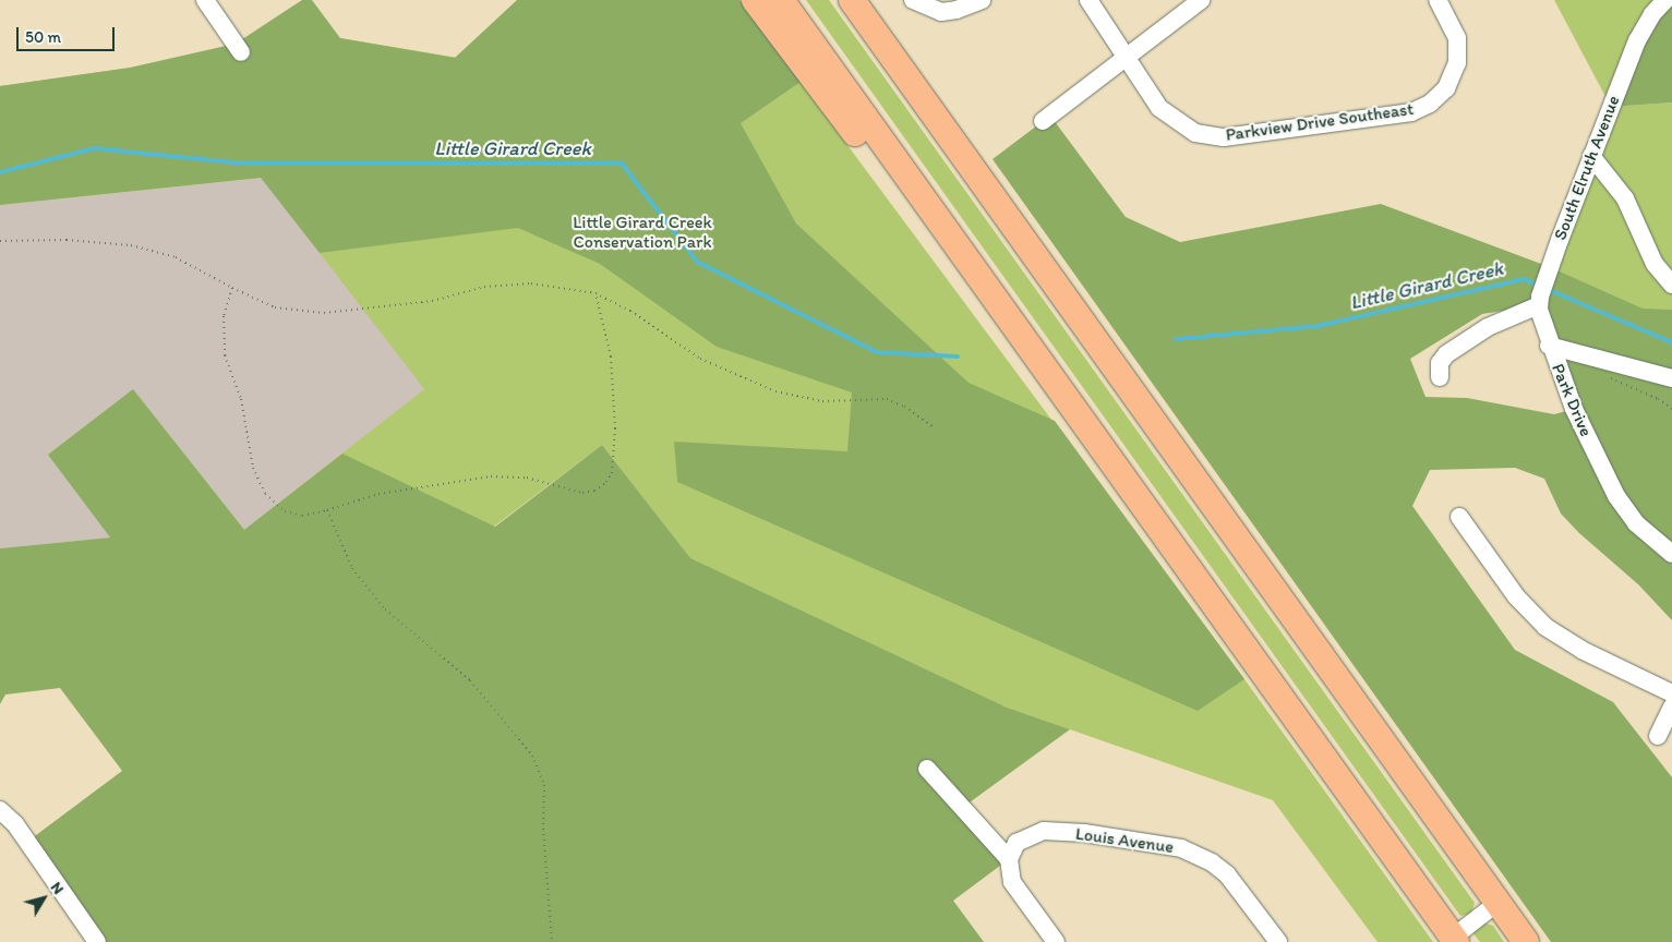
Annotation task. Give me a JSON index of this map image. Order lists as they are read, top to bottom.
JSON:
{
  "streets": {
    "street": [
      "Parkview Drive Southeast",
      "South Elruth Avenue",
      "Park Drive",
      "Louis Avenue"
    ]
  },
  "water": ["Little Girard Creek"],
  "parks": ["Little Girard Creek Conservation Park"],
  "scale_bar": "50 m",
  "north": "top right"
}
